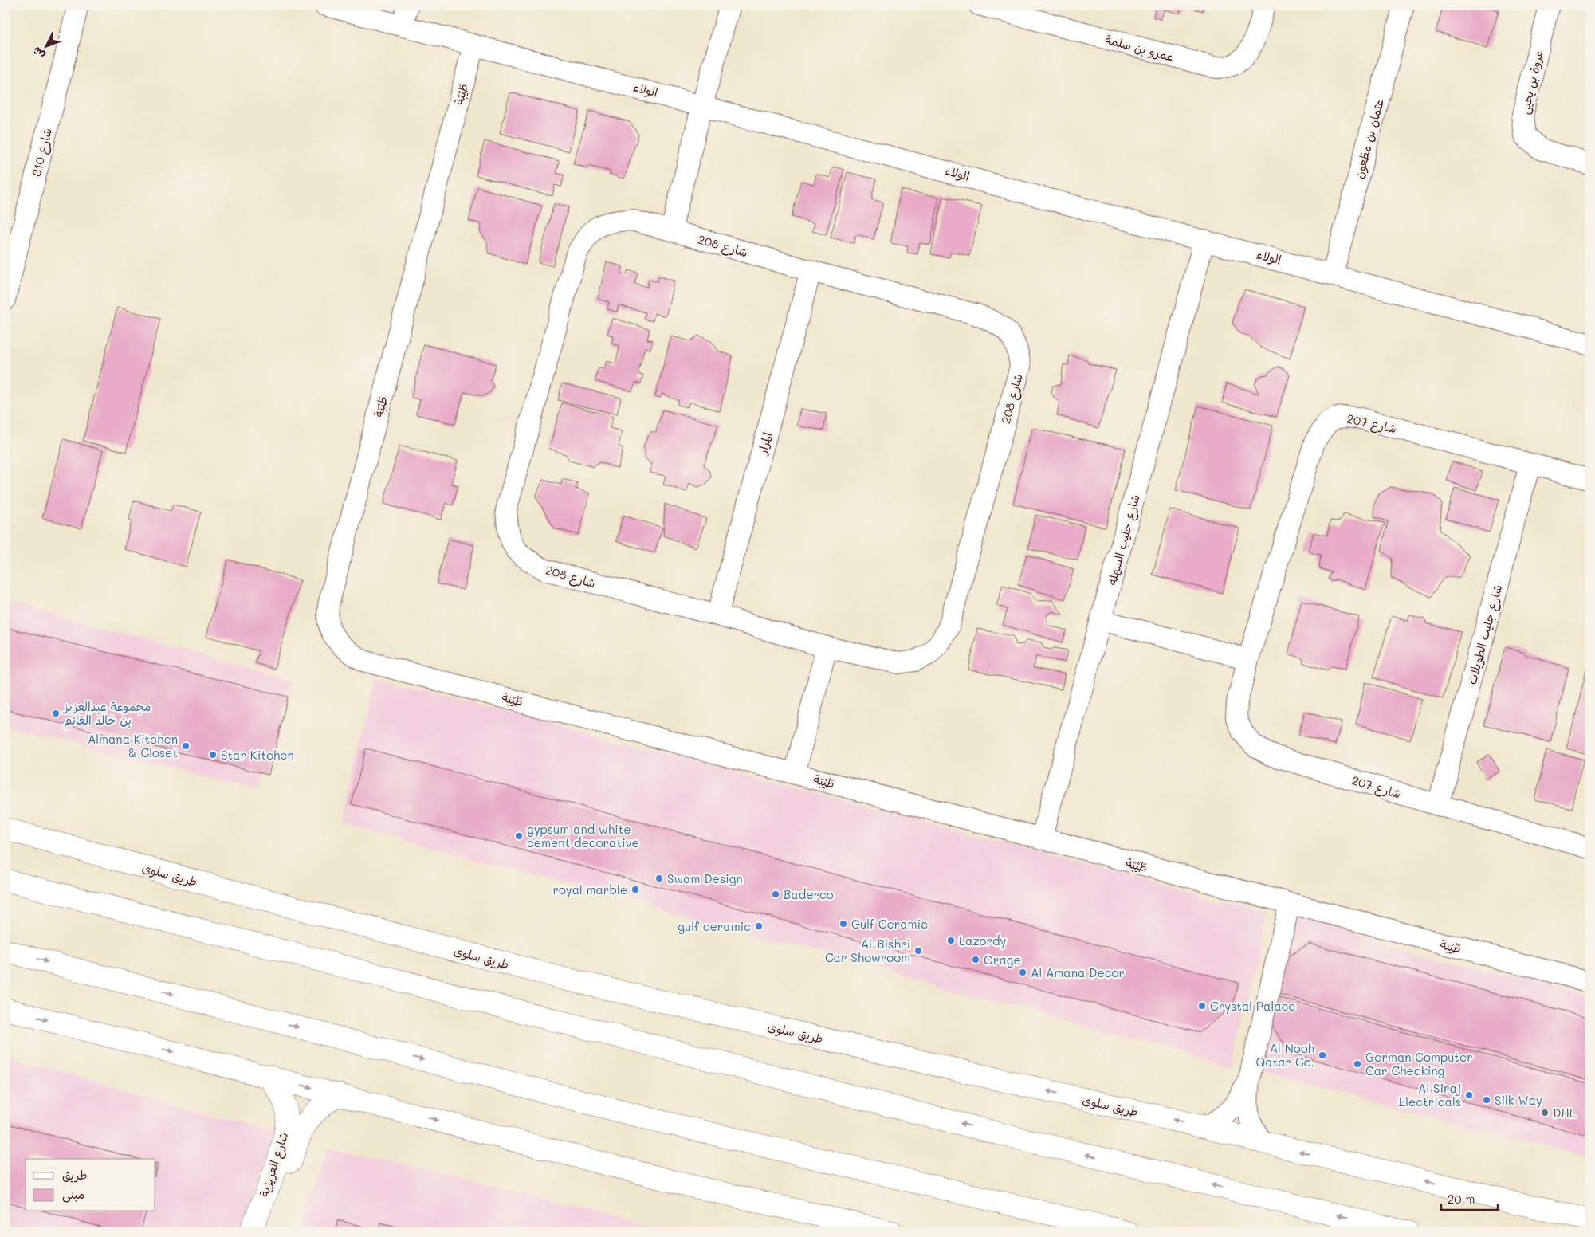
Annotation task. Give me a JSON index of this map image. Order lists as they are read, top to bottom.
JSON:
{
  "streets": {
    "main road": ["طريق سلوى", "شارع العزيزية"],
    "street": [
      "عمرو بن سلمة",
      "عروة بن يحيى",
      "الولاء",
      "طَيْبَة",
      "عثمان بن مظعون",
      "شارع 310",
      "شارع 208",
      "شارع 207",
      "المرار",
      "شارع جليب السهله",
      "شارع جليب الطويلات"
    ]
  },
  "crossings": [
    ["الولاء", "طَيْبَة"],
    ["الولاء", "عثمان بن مظعون"],
    ["الولاء", "شارع جليب السهله"],
    ["طَيْبَة", "شارع جليب السهله"],
    ["شارع 208", "المرار"],
    ["شارع 207", "شارع جليب الطويلات"]
  ],
  "places": [
    "مجموعة عبدالعزيز بن خالد الغانم",
    "Almana Kitchen & Closet",
    "Star Kitchen",
    "gypsum and white cement decorative",
    "Swam Design",
    "royal marble",
    "Baderco",
    "Gulf Ceramic",
    "gulf ceramic",
    "Lazordy",
    "Al-Bishri Car Showroom",
    "Orage",
    "Al Amana Decor",
    "Crystal Palace",
    "Al Nooh Qatar Co.",
    "German Computer Car Checking",
    "Al Siraj Electricals",
    "Silk Way",
    "DHL"
  ],
  "legend": ["طريق", "مبنى"],
  "scale_bar": "20 m",
  "north": "bottom left"
}
